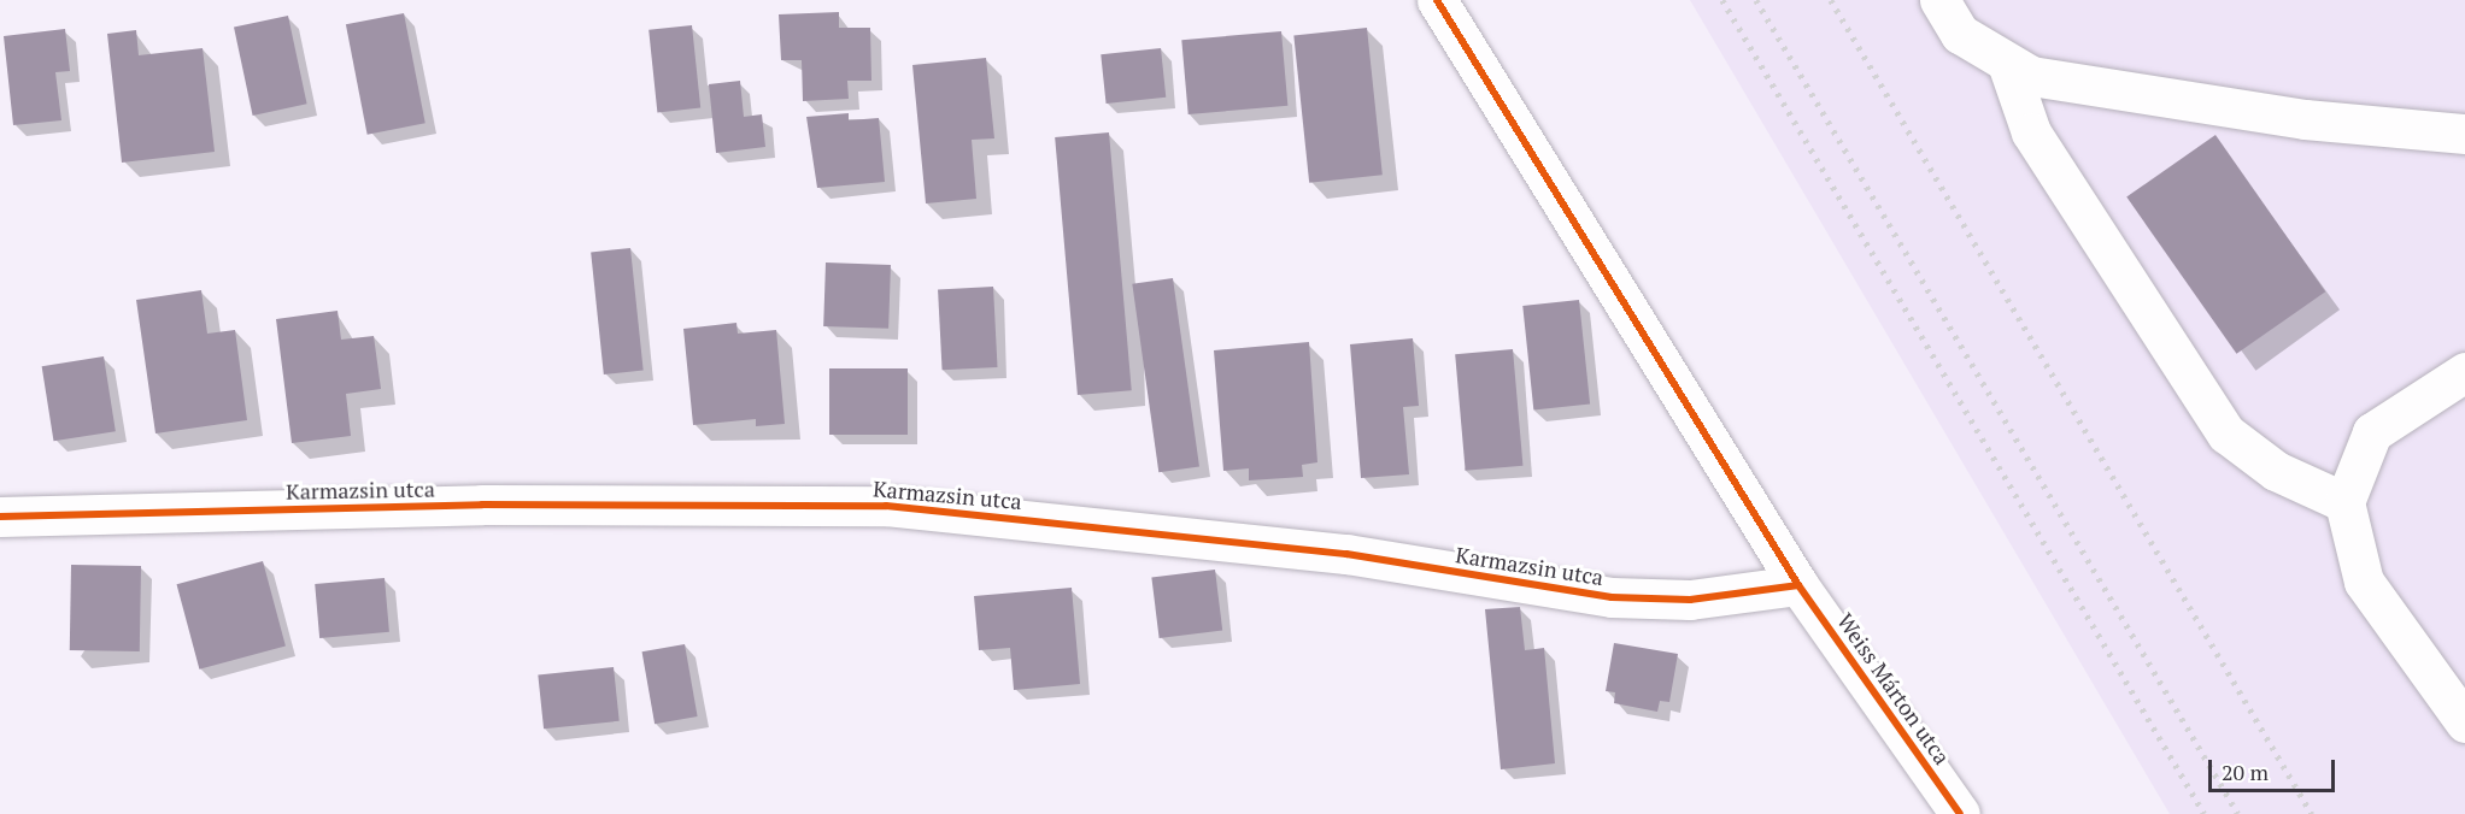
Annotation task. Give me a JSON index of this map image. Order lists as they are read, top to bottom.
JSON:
{
  "streets": {
    "street": ["Karmazsin utca", "Weiss Márton utca"]
  },
  "crossings": [
    ["Karmazsin utca", "Weiss Márton utca"]
  ],
  "scale_bar": "20 m"
}
